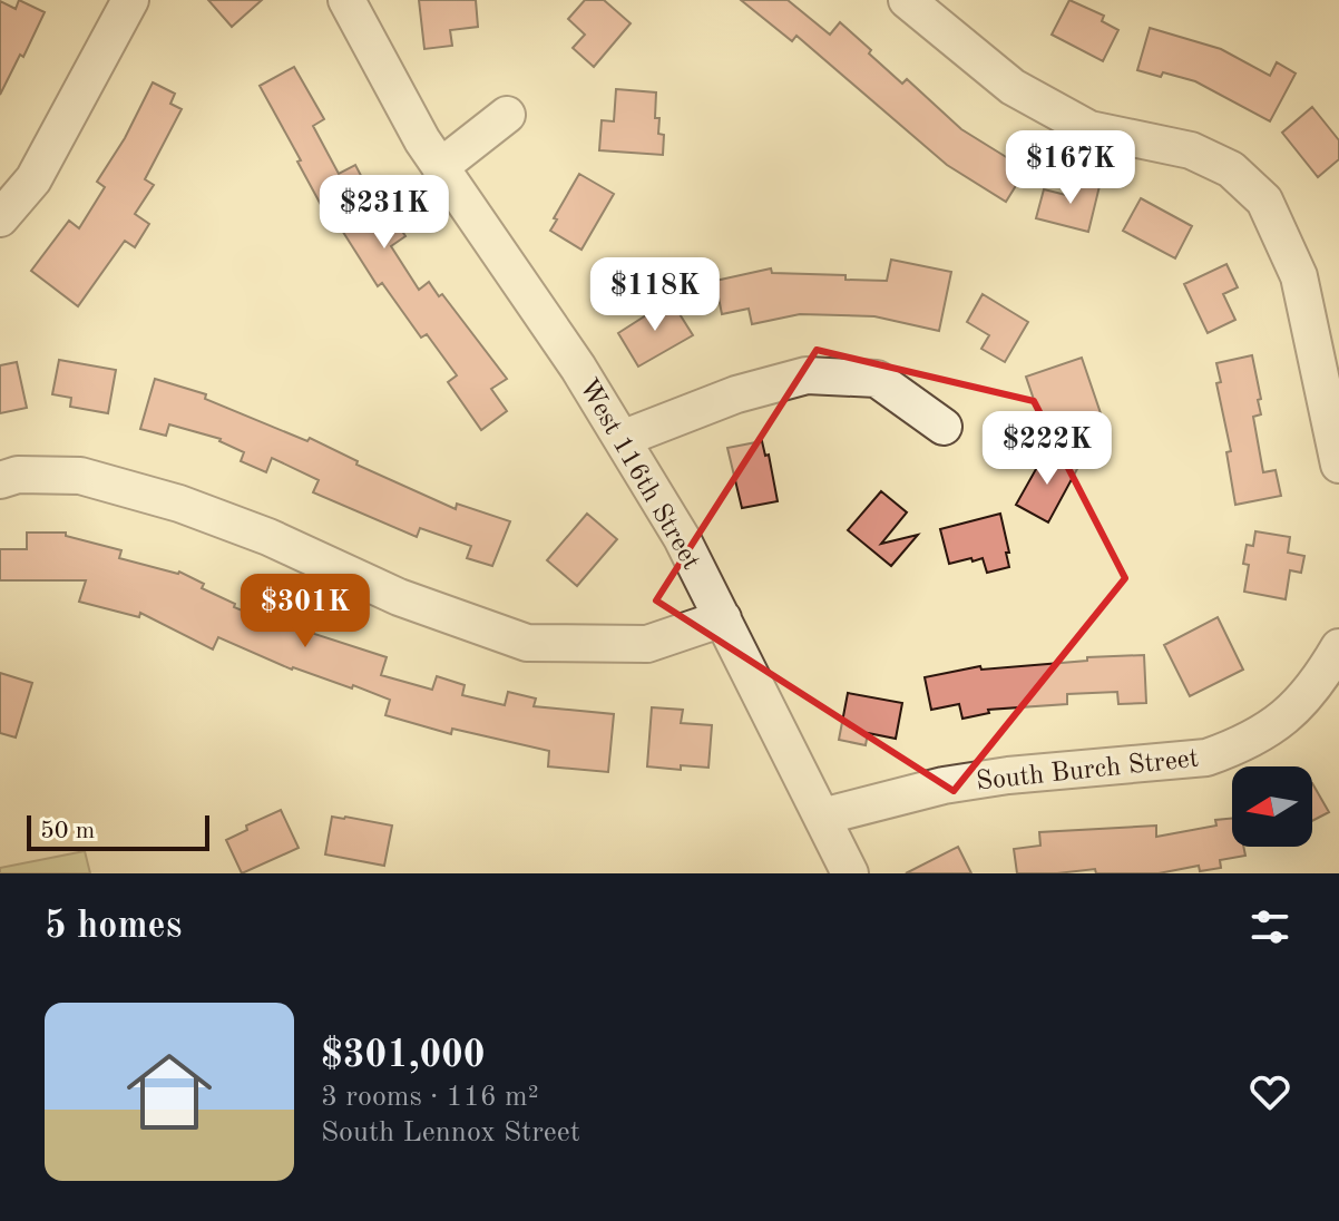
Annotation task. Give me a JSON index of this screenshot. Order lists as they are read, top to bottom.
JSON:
{
  "streets": {
    "street": ["West 116th Street", "South Burch Street"]
  },
  "crossings": [
    ["West 116th Street", "South Burch Street"]
  ],
  "scale_bar": "50 m",
  "north": "left",
  "page": {
    "price": [
      "$167K",
      "$231K",
      "$118K",
      "$222K",
      "$301K"
    ],
    "scale": "50 m",
    "heading": "5 homes",
    "list": [
      {
        "name": "$301,000",
        "note": "3 rooms · 116 m² · South Lennox Street"
      }
    ]
  }
}
